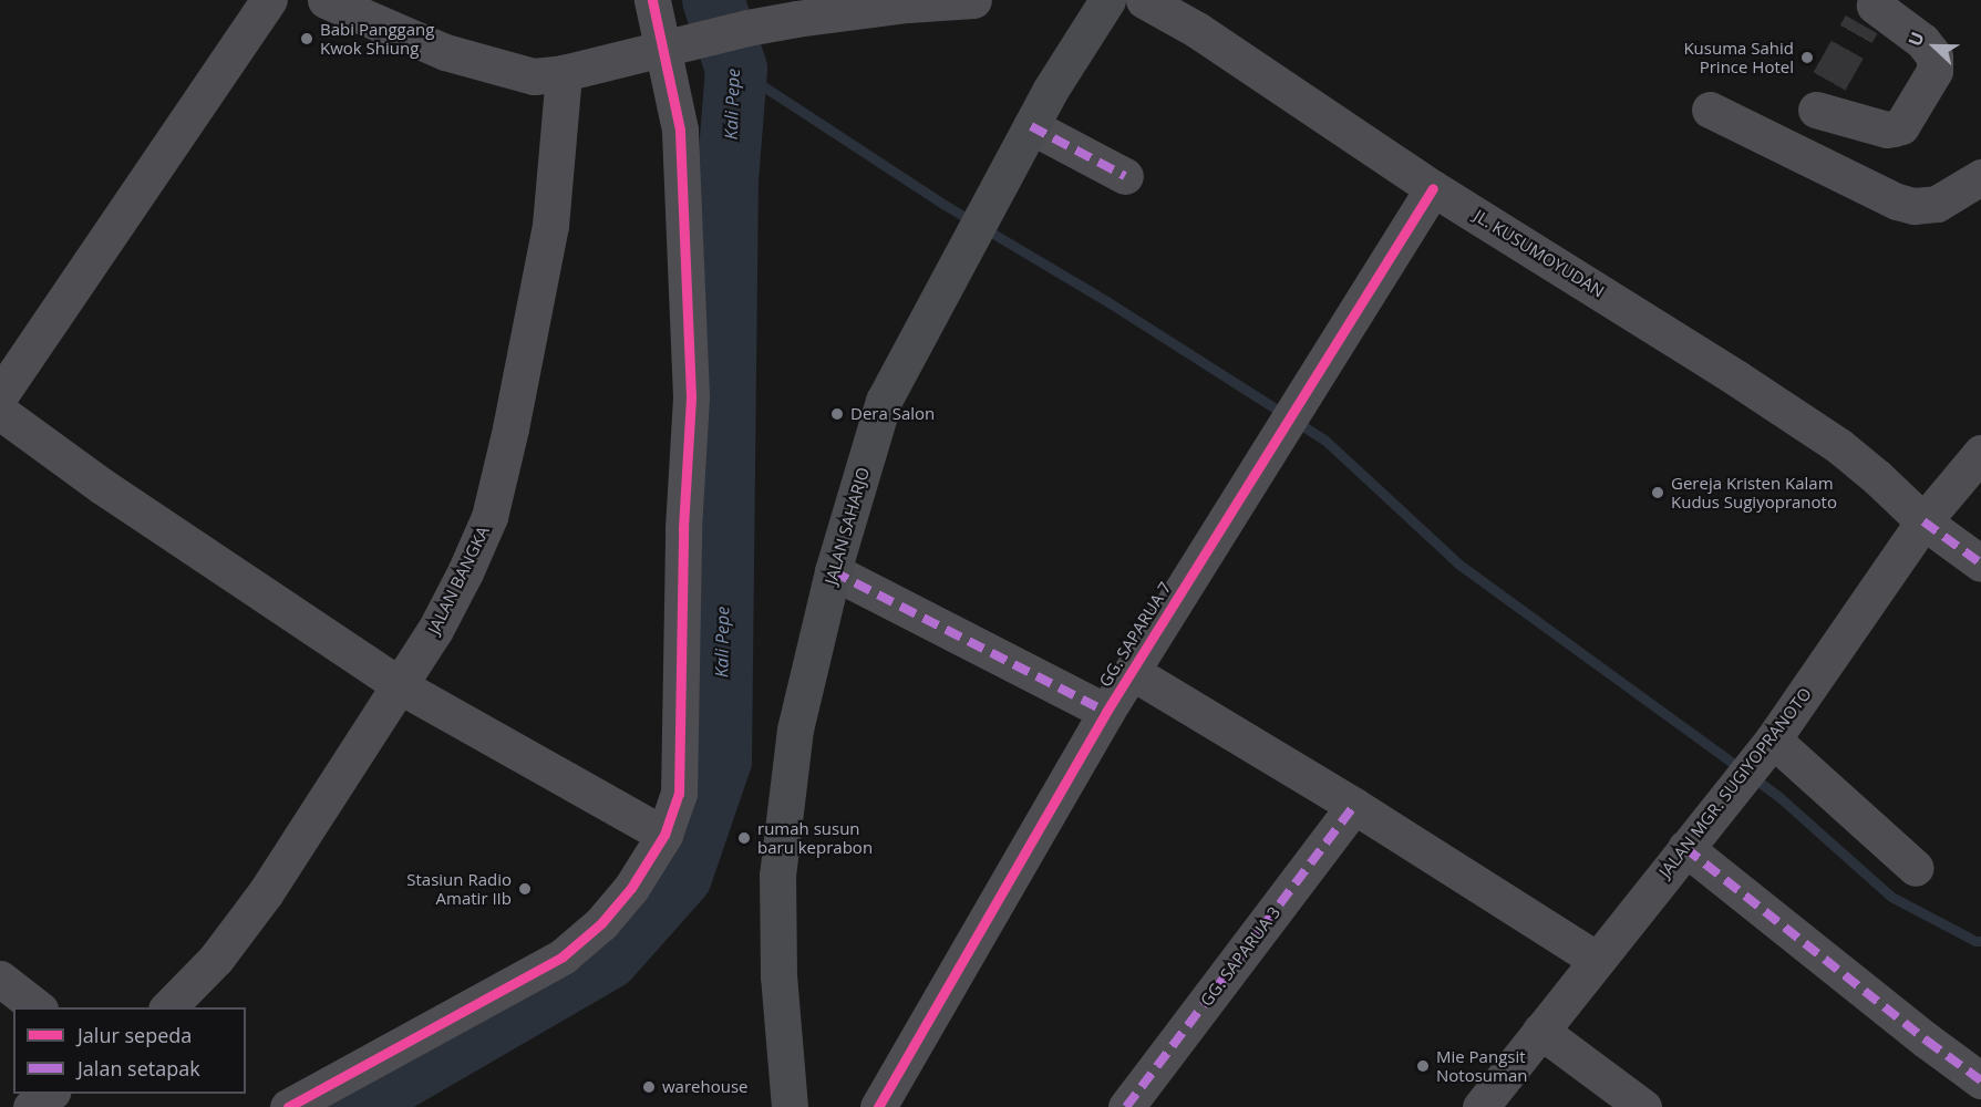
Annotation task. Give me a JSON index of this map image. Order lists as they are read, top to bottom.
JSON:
{
  "streets": {
    "main road": ["JALAN SAHARJO"],
    "street": [
      "JL. KUSUMOYUDAN",
      "JALAN BANGKA",
      "GG. SAPARUA 7",
      "JALAN MGR. SUGIYOPRANOTO",
      "GG. SAPARUA 3"
    ]
  },
  "crossings": [
    ["JL. KUSUMOYUDAN", "GG. SAPARUA 7"],
    ["JL. KUSUMOYUDAN", "JALAN MGR. SUGIYOPRANOTO"]
  ],
  "water": ["Kali Pepe"],
  "places": [
    "Babi Panggang Kwok Shiung",
    "Kusuma Sahid Prince Hotel",
    "Dera Salon",
    "Gereja Kristen Kalam Kudus Sugiyopranoto",
    "rumah susun baru keprabon",
    "Stasiun Radio Amatir IIb",
    "Mie Pangsit Notosuman",
    "warehouse"
  ],
  "legend": ["Jalur sepeda", "Jalan setapak"],
  "north": "left"
}
